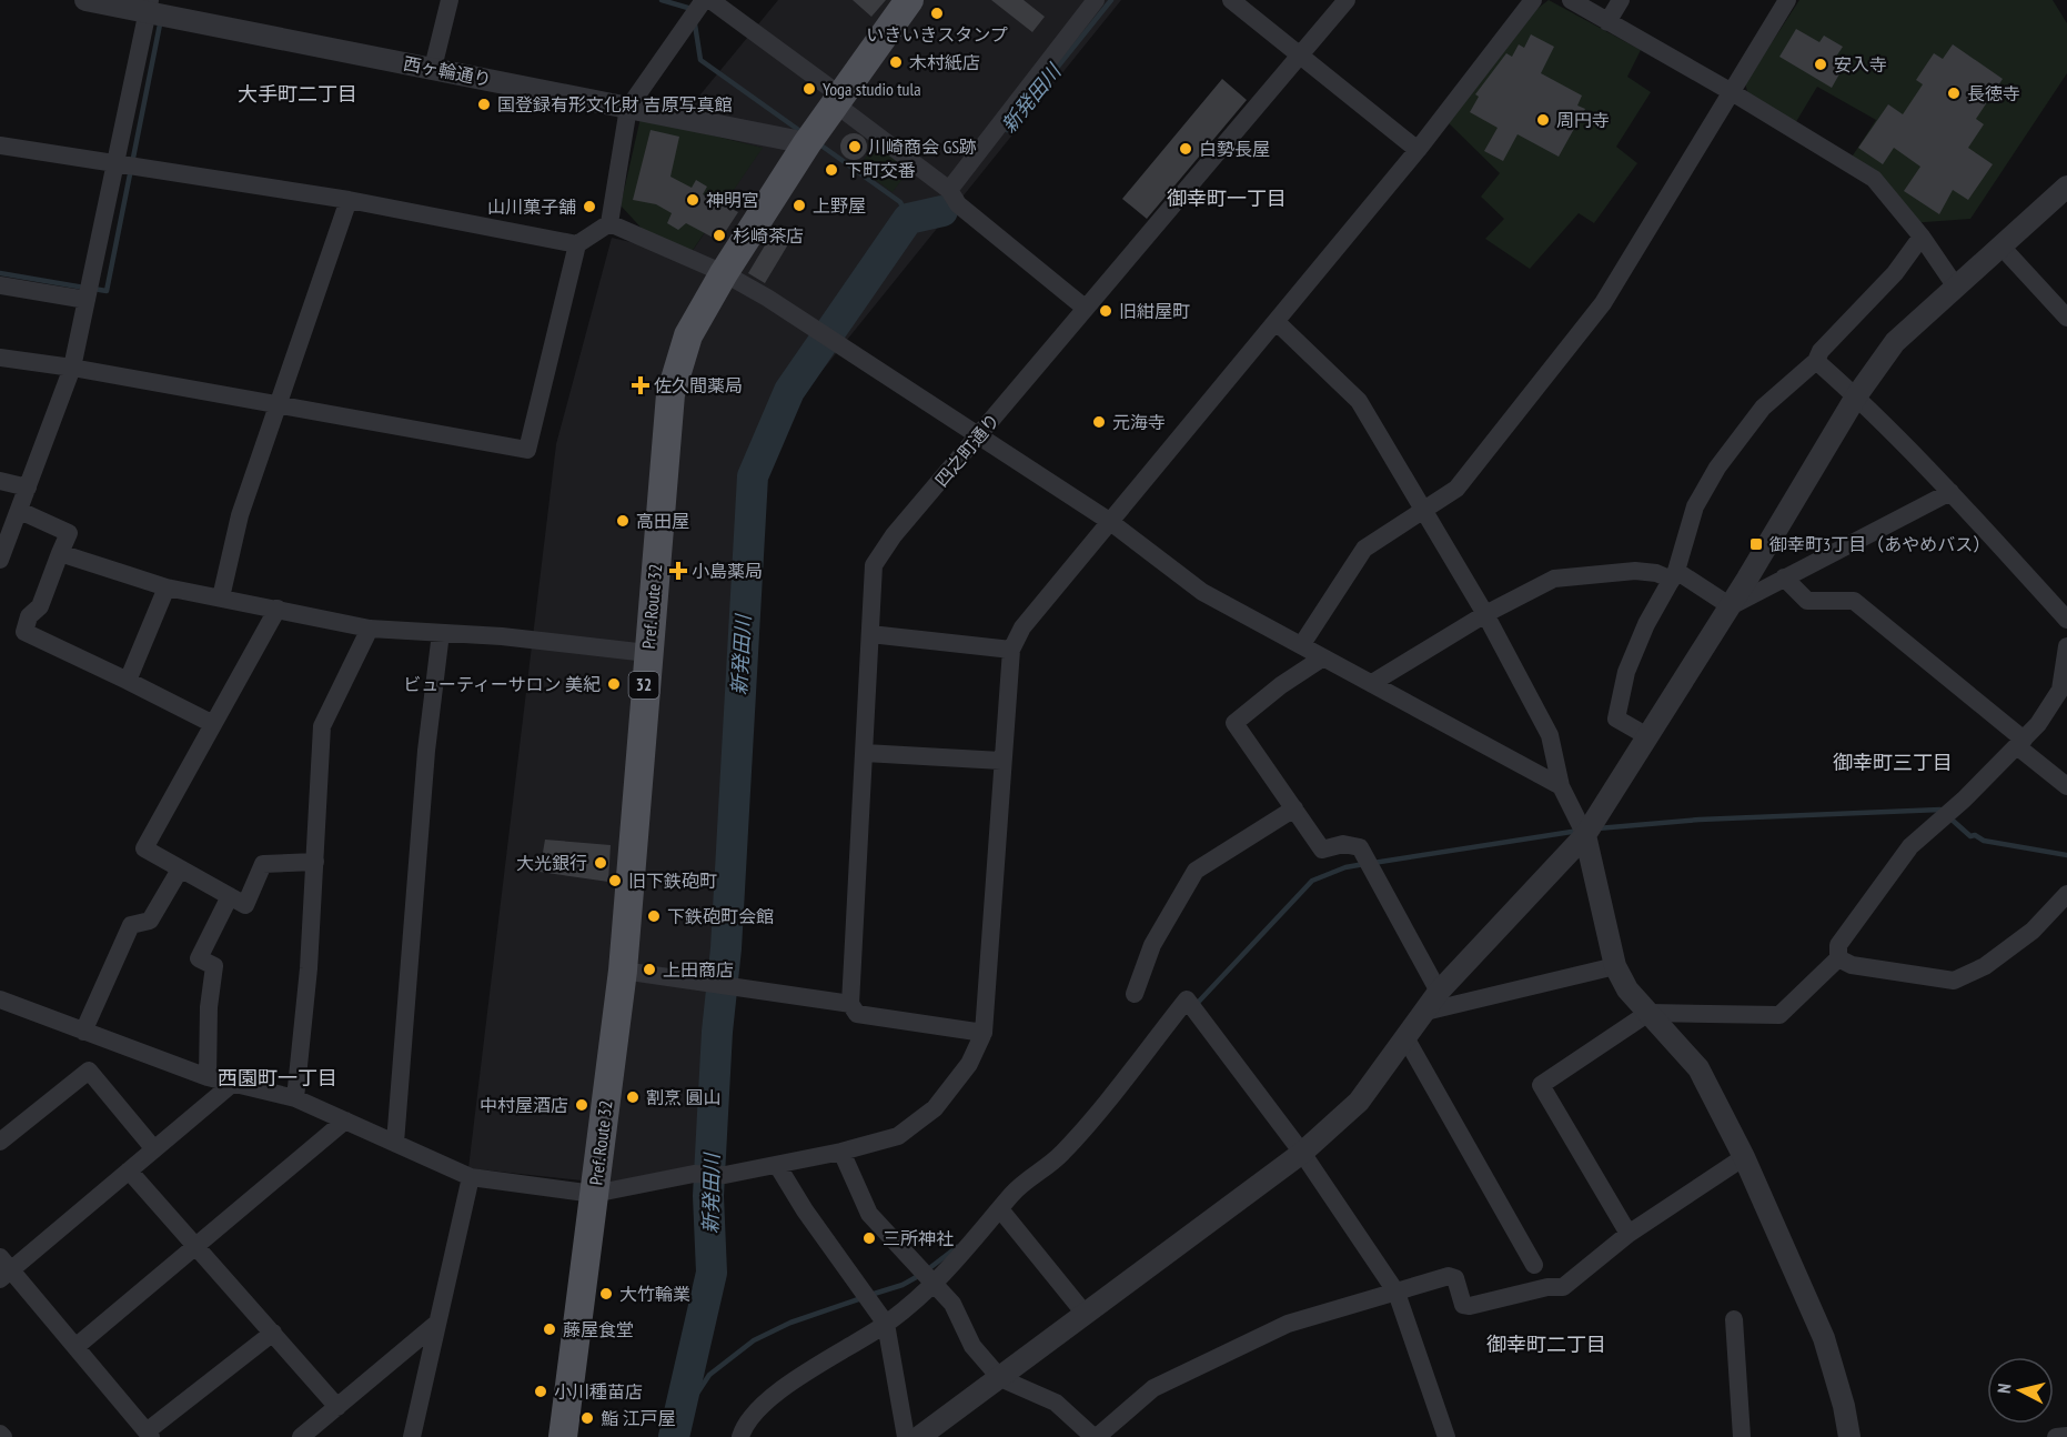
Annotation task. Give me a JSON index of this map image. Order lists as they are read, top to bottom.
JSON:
{
  "streets": {
    "main road": ["Pref. Route 32", "32"],
    "street": ["西ヶ輪通り", "四之町通り"]
  },
  "crossings": [
    ["西ヶ輪通り", "Pref. Route 32"]
  ],
  "districts": [
    "大手町二丁目",
    "御幸町一丁目",
    "御幸町三丁目",
    "西園町一丁目",
    "御幸町二丁目"
  ],
  "water": ["新発田川"],
  "places": {
    "other": [
      "いきいきスタンプ",
      "木村紙店",
      "安入寺",
      "Yoga studio tula",
      "長徳寺",
      "国登録有形文化財 吉原写真館",
      "周円寺",
      "川崎商会 GS跡",
      "白勢長屋",
      "下町交番",
      "神明宮",
      "上野屋",
      "山川菓子舗",
      "杉崎茶店",
      "旧紺屋町",
      "元海寺",
      "高田屋",
      "ビューティーサロン 美紀",
      "大光銀行",
      "旧下鉄砲町",
      "下鉄砲町会館",
      "上田商店",
      "割烹 圓山",
      "中村屋酒店",
      "三所神社",
      "大竹輪業",
      "藤屋食堂",
      "小川種苗店",
      "鮨 江戸屋"
    ],
    "health": ["佐久間薬局", "小島薬局"],
    "transit": ["御幸町3丁目（あやめバス）"]
  },
  "north": "left"
}
